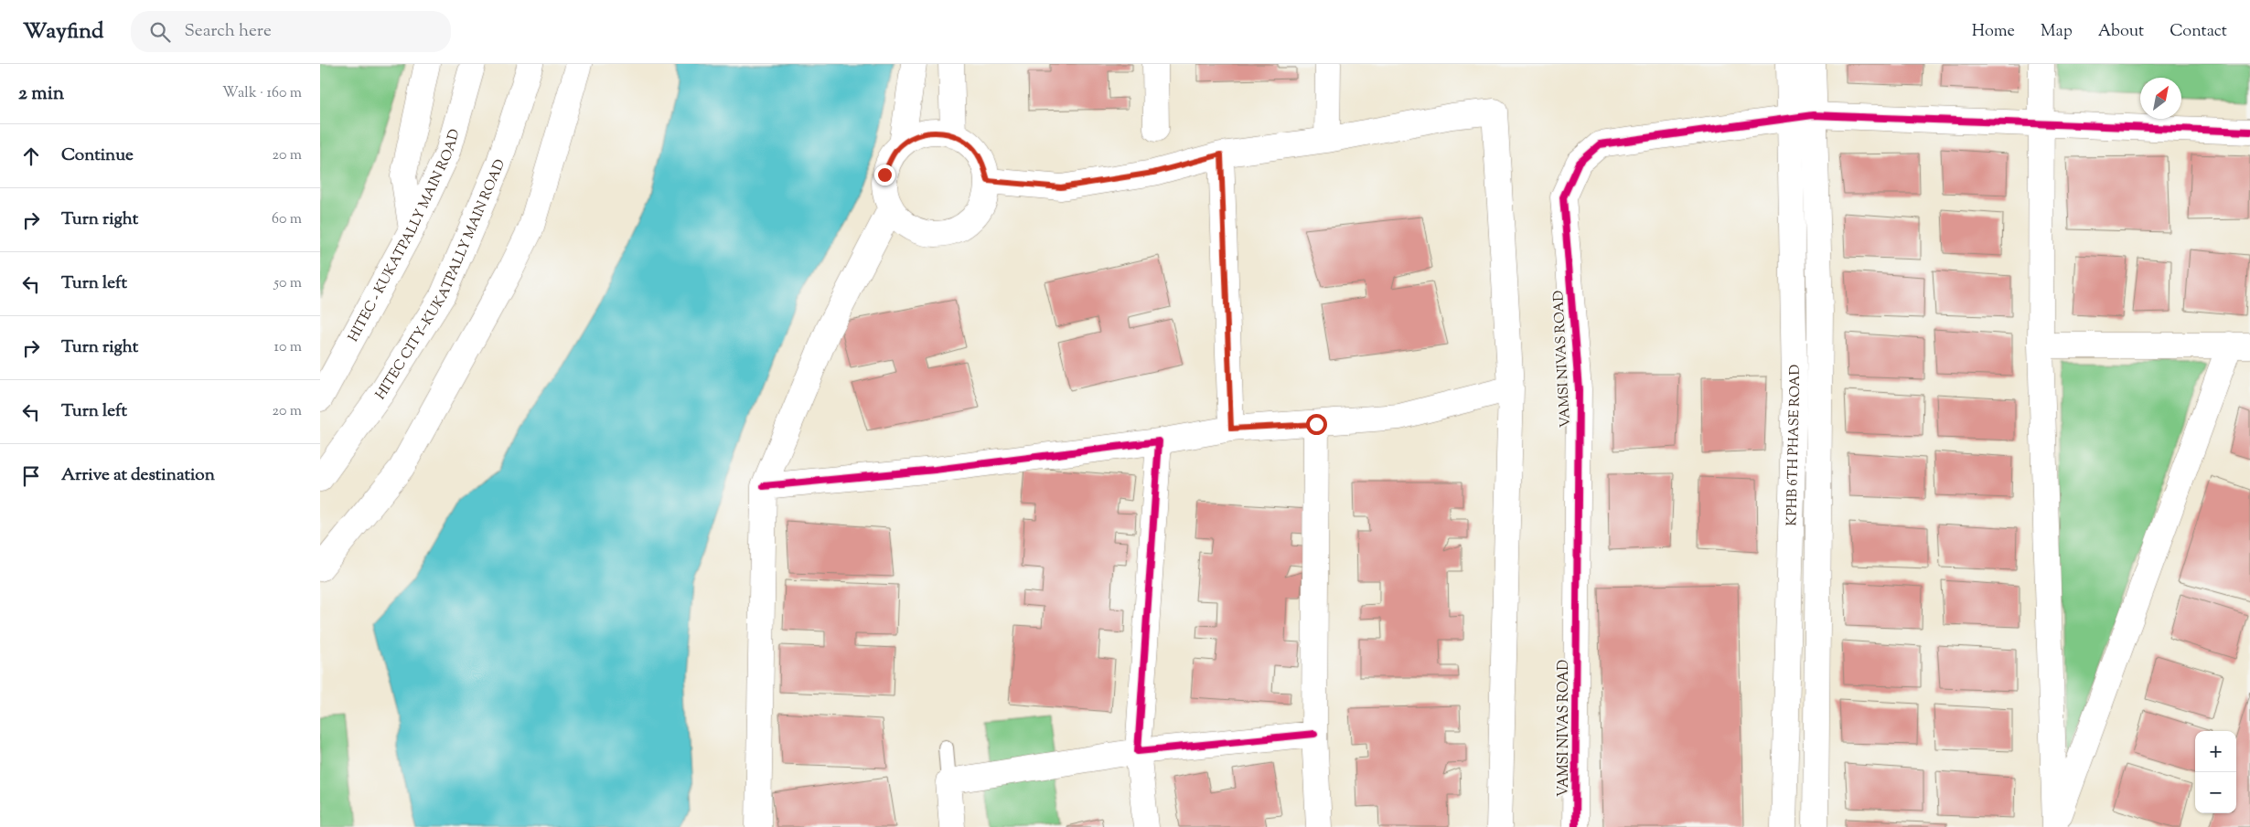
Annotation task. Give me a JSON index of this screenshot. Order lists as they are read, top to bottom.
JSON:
{
  "streets": {
    "street": [
      "HITEC - KUKATPALLY MAIN ROAD",
      "HITEC CITY–KUKATPALLY MAIN ROAD",
      "VAMSI NIVAS ROAD",
      "KPHB 6TH PHASE ROAD"
    ]
  },
  "crossings": [
    ["VAMSI NIVAS ROAD", "KPHB 6TH PHASE ROAD"]
  ],
  "north": "top right",
  "page": {
    "header": "Wayfind",
    "search": "Search here",
    "nav": [
      "Home",
      "Map",
      "About",
      "Contact"
    ],
    "heading": ["2 min", "Walk · 160 m"],
    "list": [
      ["Continue", "20 m"],
      ["Turn right", "60 m"],
      ["Turn left", "50 m"],
      ["Turn right", "10 m"],
      ["Turn left", "20 m"],
      "Arrive at destination"
    ],
    "map_buttons": ["+", "−"]
  }
}
